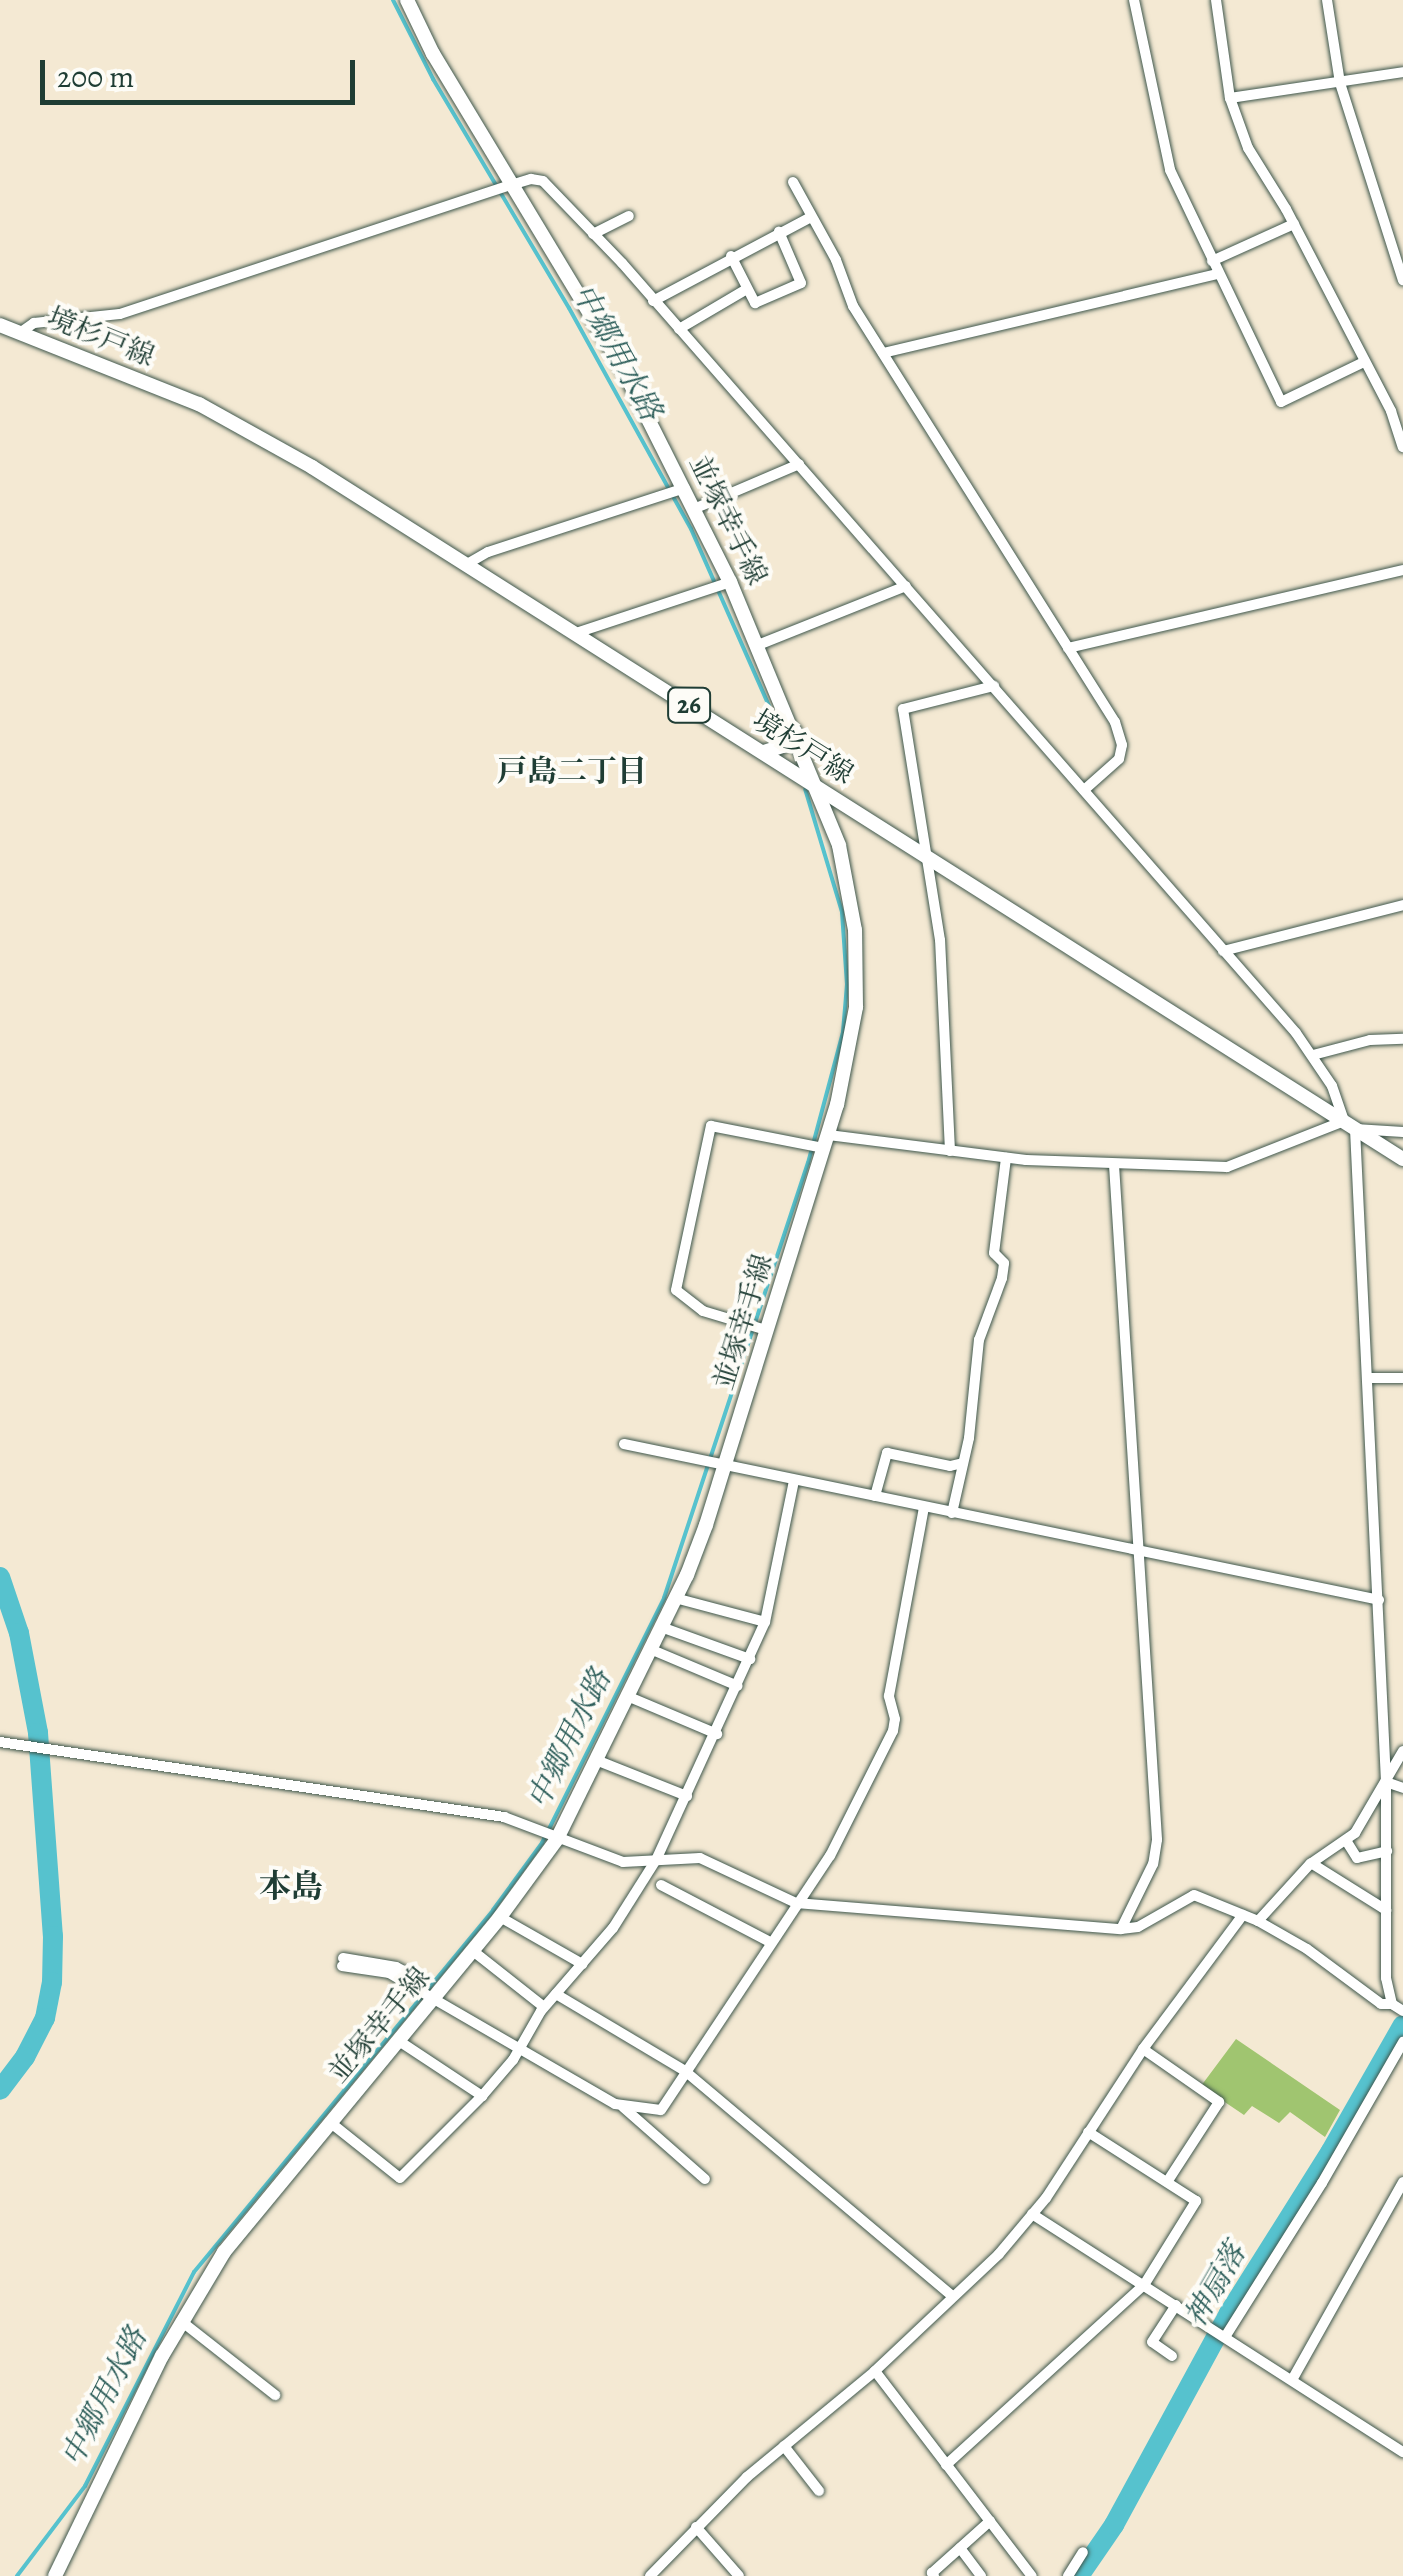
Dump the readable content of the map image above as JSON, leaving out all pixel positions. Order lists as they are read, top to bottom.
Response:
{
  "streets": {
    "main road": ["境杉戸線", "並塚幸手線", "26"]
  },
  "crossings": [
    ["境杉戸線", "並塚幸手線"]
  ],
  "districts": ["戸島二丁目", "本島"],
  "water": ["中郷用水路", "神扇落"],
  "scale_bar": "200 m"
}
